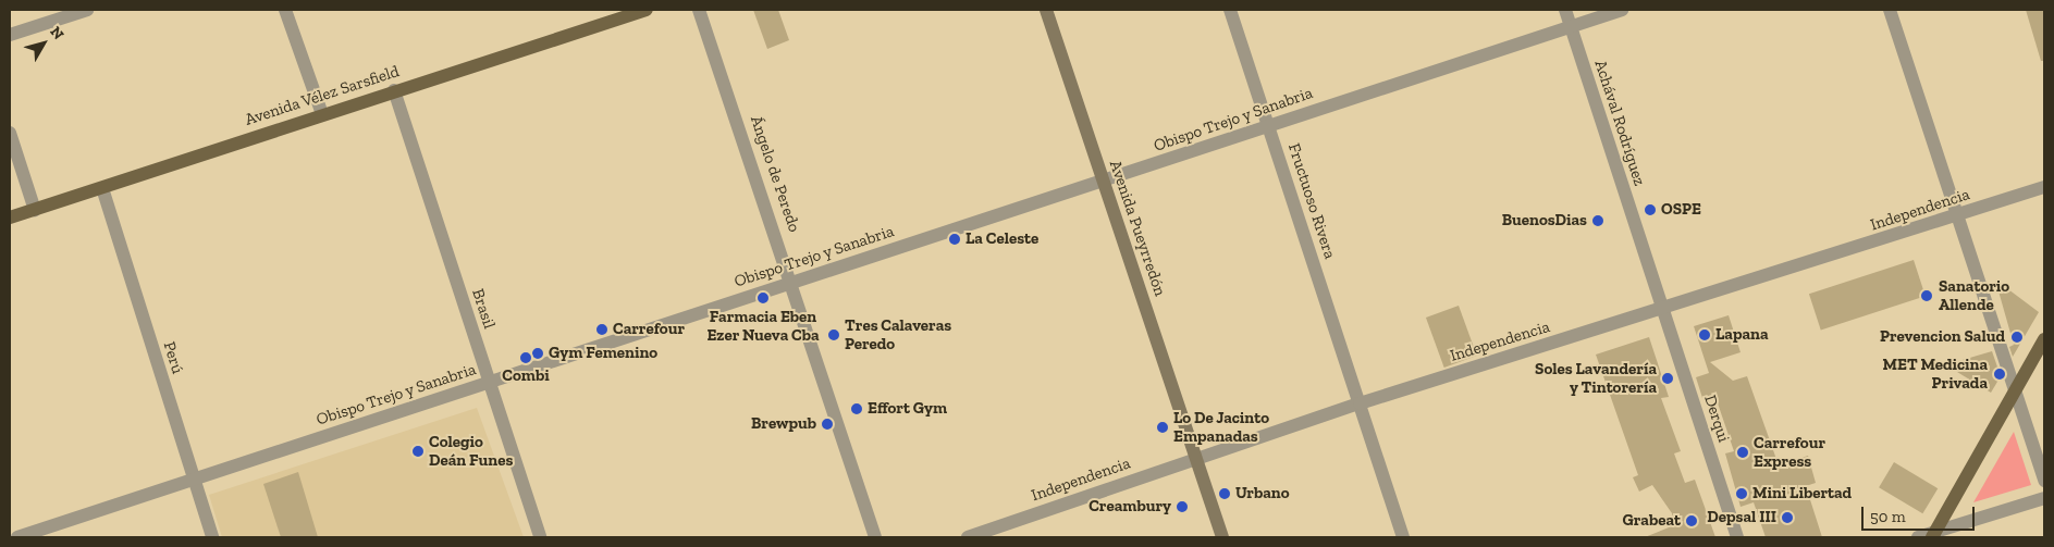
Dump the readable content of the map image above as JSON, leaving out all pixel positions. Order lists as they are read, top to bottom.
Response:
{
  "streets": {
    "main road": ["Avenida Vélez Sarsfield", "Avenida Pueyrredón"],
    "street": [
      "Obispo Trejo y Sanabria",
      "Achával Rodríguez",
      "Ángelo de Peredo",
      "Fructuoso Rivera",
      "Independencia",
      "Brasil",
      "Perú",
      "Derqui"
    ]
  },
  "crossings": [
    ["Avenida Vélez Sarsfield", "Brasil"],
    ["Avenida Vélez Sarsfield", "Perú"],
    ["Obispo Trejo y Sanabria", "Achával Rodríguez"],
    ["Obispo Trejo y Sanabria", "Ángelo de Peredo"],
    ["Obispo Trejo y Sanabria", "Fructuoso Rivera"],
    ["Obispo Trejo y Sanabria", "Avenida Pueyrredón"],
    ["Obispo Trejo y Sanabria", "Brasil"],
    ["Obispo Trejo y Sanabria", "Perú"],
    ["Achával Rodríguez", "Independencia"],
    ["Achával Rodríguez", "Derqui"],
    ["Fructuoso Rivera", "Independencia"],
    ["Independencia", "Avenida Pueyrredón"],
    ["Independencia", "Derqui"]
  ],
  "places": [
    "OSPE",
    "BuenosDias",
    "La Celeste",
    "Sanatorio Allende",
    "Farmacia Eben Ezer Nueva Cba",
    "Carrefour",
    "Tres Calaveras Peredo",
    "Lapana",
    "Prevencion Salud",
    "Gym Femenino",
    "Combi",
    "MET Medicina Privada",
    "Soles Lavandería y Tintorería",
    "Effort Gym",
    "Brewpub",
    "Lo De Jacinto Empanadas",
    "Colegio Deán Funes",
    "Carrefour Express",
    "Urbano",
    "Mini Libertad",
    "Creambury",
    "Depsal III",
    "Grabeat"
  ],
  "scale_bar": "50 m",
  "north": "top right"
}
